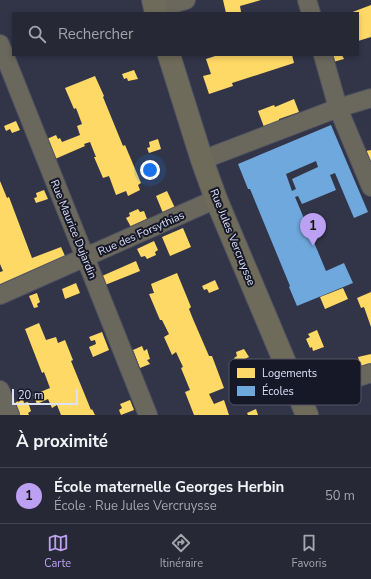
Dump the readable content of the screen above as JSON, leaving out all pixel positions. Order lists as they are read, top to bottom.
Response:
{
  "streets": {
    "main road": ["Rue Jules Vercruysse"],
    "street": ["Rue Maurice Dujardin", "Rue des Forsythias"]
  },
  "crossings": [
    ["Rue Maurice Dujardin", "Rue des Forsythias"],
    ["Rue des Forsythias", "Rue Jules Vercruysse"]
  ],
  "legend": ["Logements", "Écoles"],
  "scale_bar": "20 m",
  "page": {
    "search": "Rechercher",
    "pins": "1",
    "scale": "20 m",
    "heading": "À proximité",
    "list": [
      {
        "mark": "1",
        "name": "École maternelle Georges Herbin",
        "note": "École · Rue Jules Vercruysse",
        "value": "50 m"
      }
    ],
    "nav": ["Carte", "Itinéraire", "Favoris"]
  }
}
